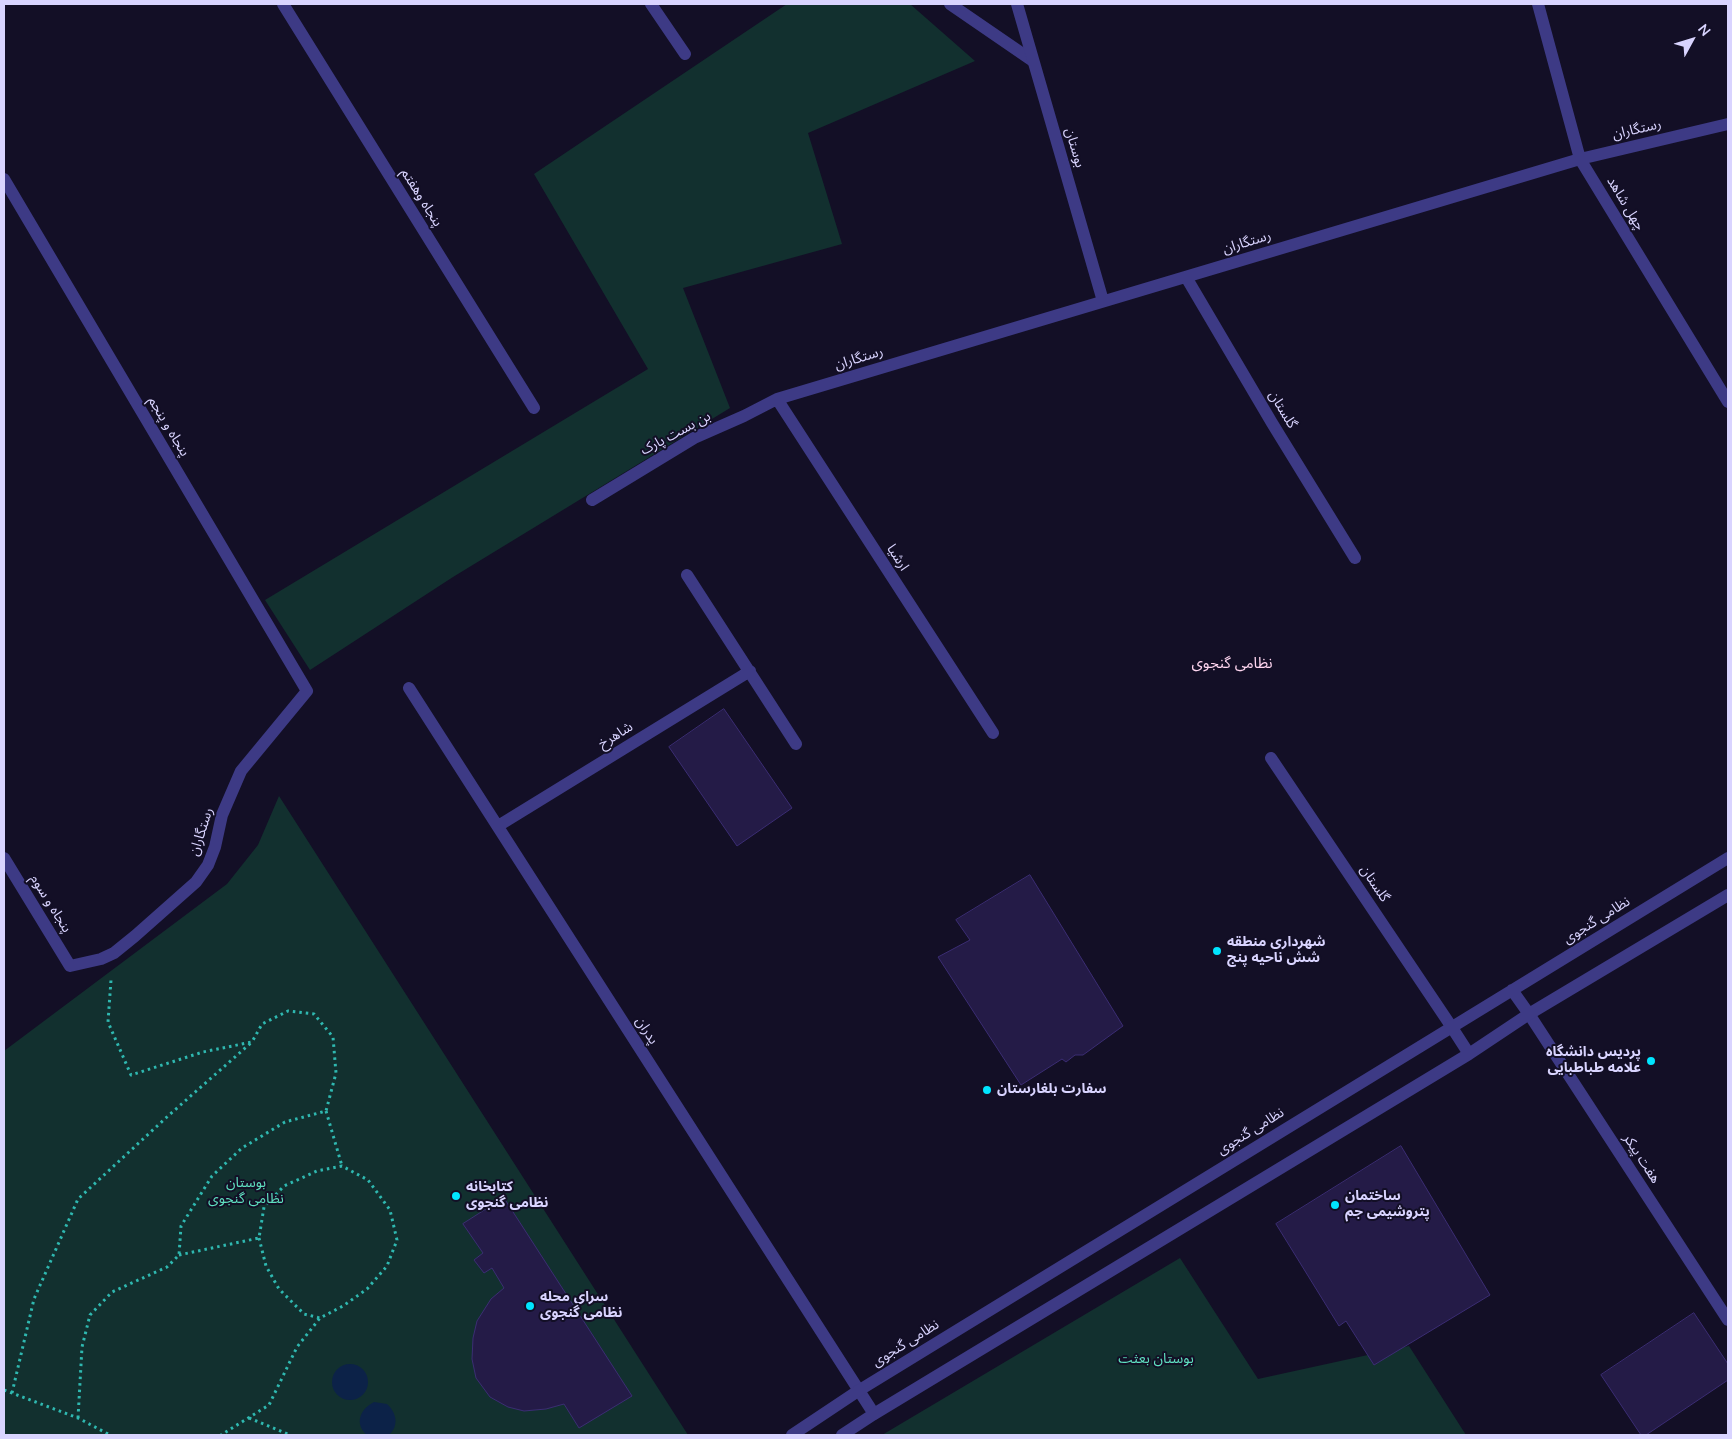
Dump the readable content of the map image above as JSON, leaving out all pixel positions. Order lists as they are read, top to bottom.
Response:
{
  "streets": {
    "street": [
      "رستگاران",
      "بوستان",
      "پنجاه وهفتم",
      "چهل شاهد",
      "گلستان",
      "پنجاه و پنجم",
      "بن بست پارک",
      "ارشیا",
      "شاهرخ",
      "پنجاه و سوم",
      "نظامی گنجوی",
      "پدران",
      "هفت پیکر"
    ]
  },
  "crossings": [
    ["رستگاران", "بوستان"],
    ["رستگاران", "چهل شاهد"],
    ["رستگاران", "گلستان"],
    ["رستگاران", "پنجاه و پنجم"],
    ["رستگاران", "بن بست پارک"],
    ["رستگاران", "ارشیا"],
    ["رستگاران", "پنجاه و سوم"],
    ["گلستان", "نظامی گنجوی"],
    ["بن بست پارک", "ارشیا"],
    ["شاهرخ", "پدران"],
    ["نظامی گنجوی", "پدران"],
    ["نظامی گنجوی", "هفت پیکر"]
  ],
  "districts": ["نظامی گنجوی"],
  "parks": ["بوستان نظامی گنجوی", "بوستان بعثت"],
  "places": [
    "شهرداری منطقه شش ناحیه پنج",
    "پردیس دانشگاه علامه طباطبایی",
    "سفارت بلغارستان",
    "كتابخانه نظامی گنجوی",
    "ساختمان پتروشیمی جم",
    "سرای محله نظامی گنجوی"
  ],
  "north": "top right"
}
